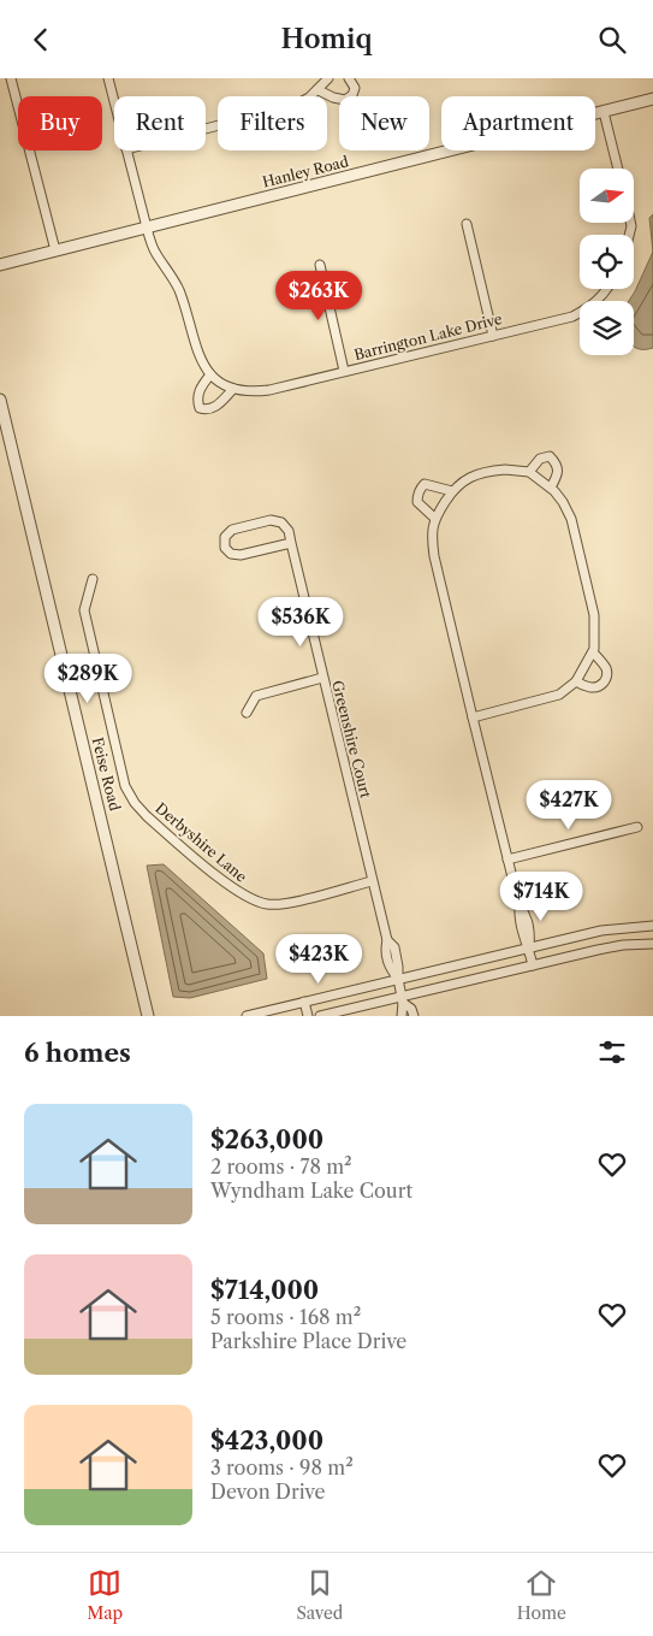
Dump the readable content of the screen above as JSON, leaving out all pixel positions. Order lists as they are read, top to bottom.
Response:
{
  "streets": {
    "street": [
      "Hanley Road",
      "Barrington Lake Drive",
      "Greenshire Court",
      "Feise Road",
      "Derbyshire Lane"
    ]
  },
  "crossings": [
    ["Greenshire Court", "Derbyshire Lane"]
  ],
  "north": "right",
  "page": {
    "header": "Homiq",
    "chip": [
      "Buy",
      "Rent",
      "Filters",
      "New",
      "Apartment"
    ],
    "price": [
      "$263K",
      "$536K",
      "$289K",
      "$427K",
      "$714K",
      "$423K"
    ],
    "heading": "6 homes",
    "list": [
      {
        "name": "$263,000",
        "note": "2 rooms · 78 m² · Wyndham Lake Court"
      },
      {
        "name": "$714,000",
        "note": "5 rooms · 168 m² · Parkshire Place Drive"
      },
      {
        "name": "$423,000",
        "note": "3 rooms · 98 m² · Devon Drive"
      }
    ],
    "tabs": ["Map", "Saved", "Home"]
  }
}
